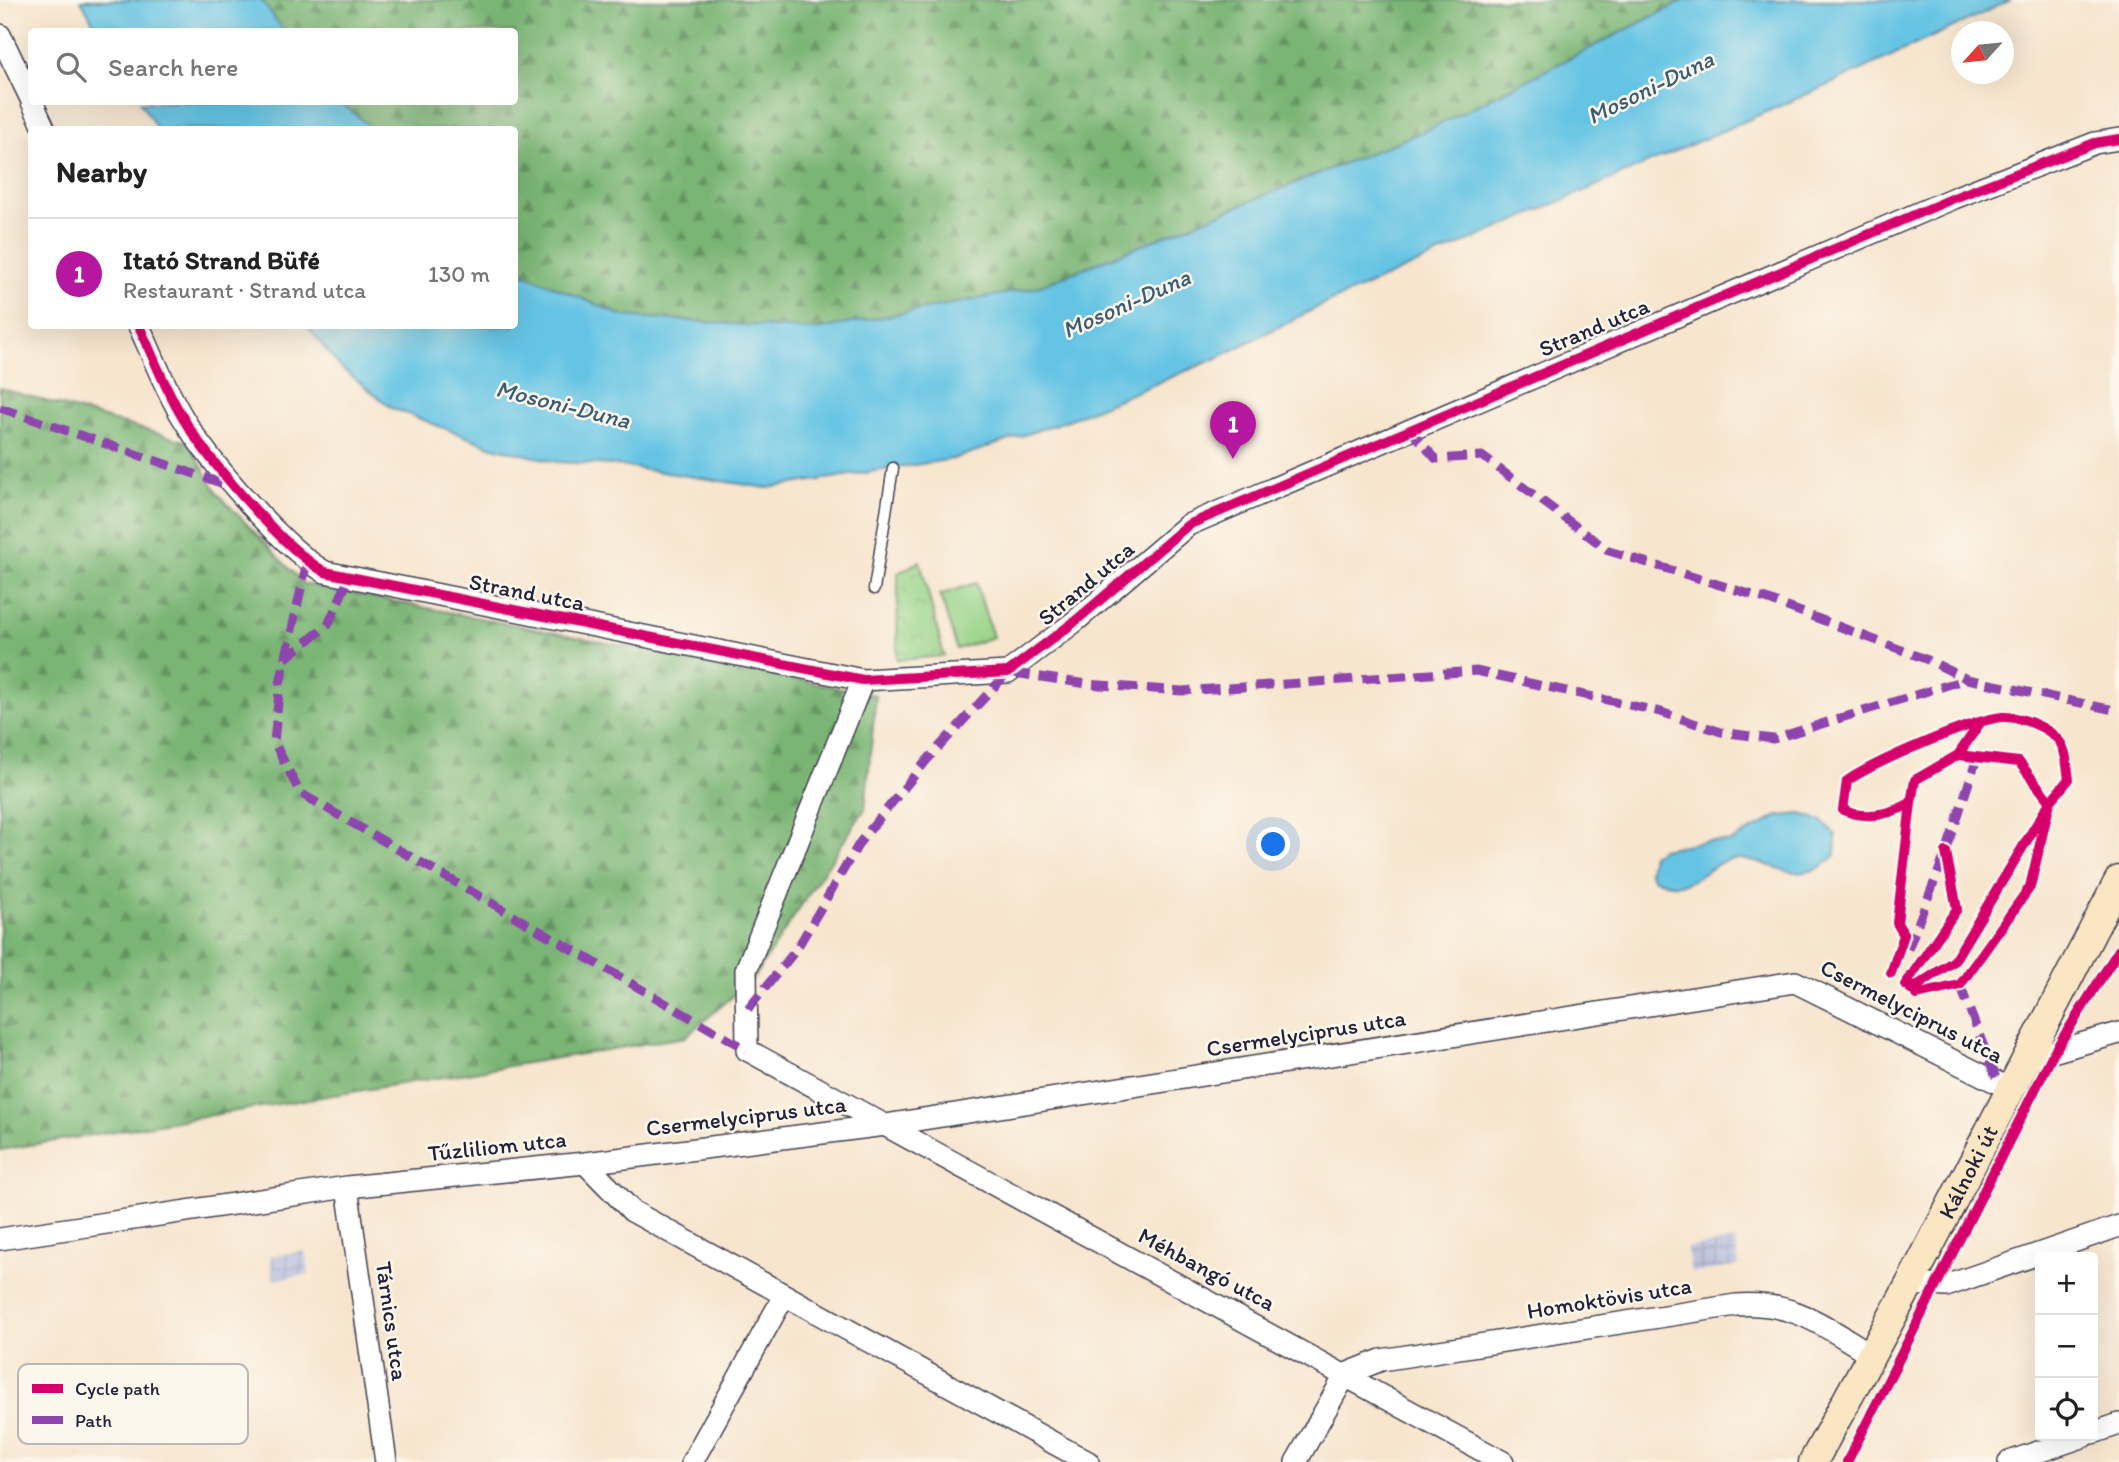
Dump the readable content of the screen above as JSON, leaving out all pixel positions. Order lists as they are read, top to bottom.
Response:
{
  "streets": {
    "street": [
      "Strand utca",
      "Csermelyciprus utca",
      "Tűzliliom utca",
      "Kálnoki út",
      "Méhbangó utca",
      "Homoktövis utca",
      "Tárnics utca"
    ]
  },
  "crossings": [
    ["Strand utca", "Méhbangó utca"],
    ["Csermelyciprus utca", "Tűzliliom utca"],
    ["Csermelyciprus utca", "Kálnoki út"],
    ["Csermelyciprus utca", "Méhbangó utca"],
    ["Tűzliliom utca", "Tárnics utca"],
    ["Kálnoki út", "Homoktövis utca"],
    ["Méhbangó utca", "Homoktövis utca"]
  ],
  "water": ["Mosoni-Duna"],
  "legend": ["Cycle path", "Path"],
  "north": "bottom left",
  "page": {
    "search": "Search here",
    "heading": "Nearby",
    "list": [
      {
        "mark": "1",
        "name": "Itató Strand Büfé",
        "note": "Restaurant · Strand utca",
        "value": "130 m"
      }
    ],
    "pins": "1",
    "map_buttons": ["+", "−"]
  }
}
